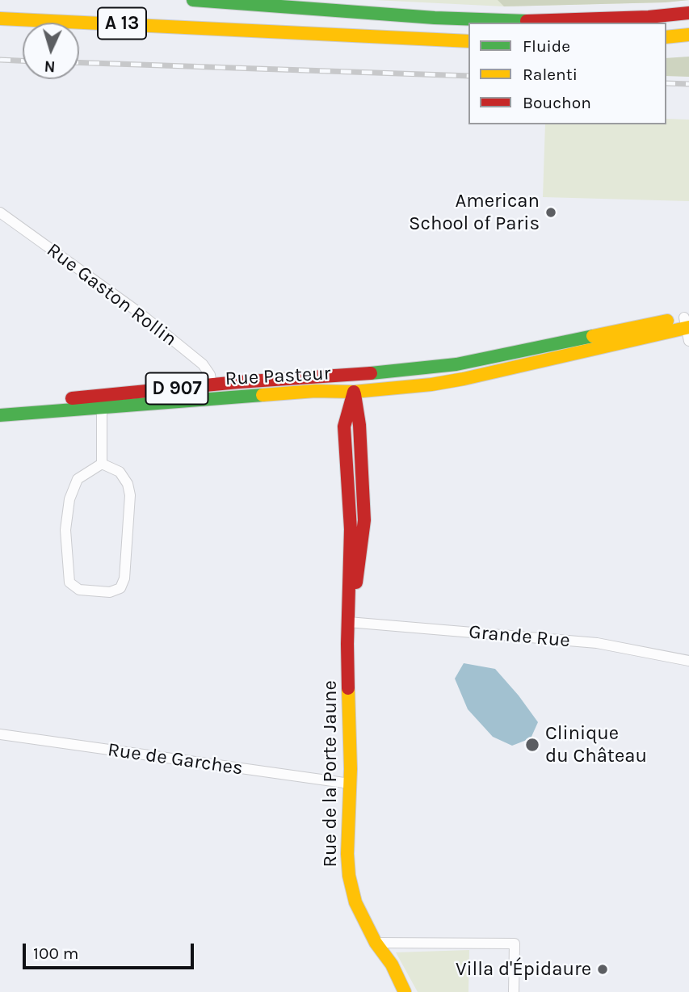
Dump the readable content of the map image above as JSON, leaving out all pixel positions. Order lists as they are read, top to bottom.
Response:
{
  "streets": {
    "main road": [
      "A 13",
      "Rue Pasteur",
      "D 907",
      "Rue de la Porte Jaune"
    ],
    "street": ["Rue Gaston Rollin", "Grande Rue", "Rue de Garches"]
  },
  "crossings": [
    ["Rue Gaston Rollin", "Rue Pasteur"],
    ["Rue Pasteur", "D 907"],
    ["Rue Pasteur", "Rue de la Porte Jaune"],
    ["D 907", "Rue de la Porte Jaune"],
    ["Grande Rue", "Rue de la Porte Jaune"],
    ["Rue de Garches", "Rue de la Porte Jaune"]
  ],
  "places": ["American School of Paris", "Clinique du Château", "Villa d'Épidaure"],
  "legend": ["Fluide", "Ralenti", "Bouchon"],
  "scale_bar": "100 m",
  "north": "bottom"
}
